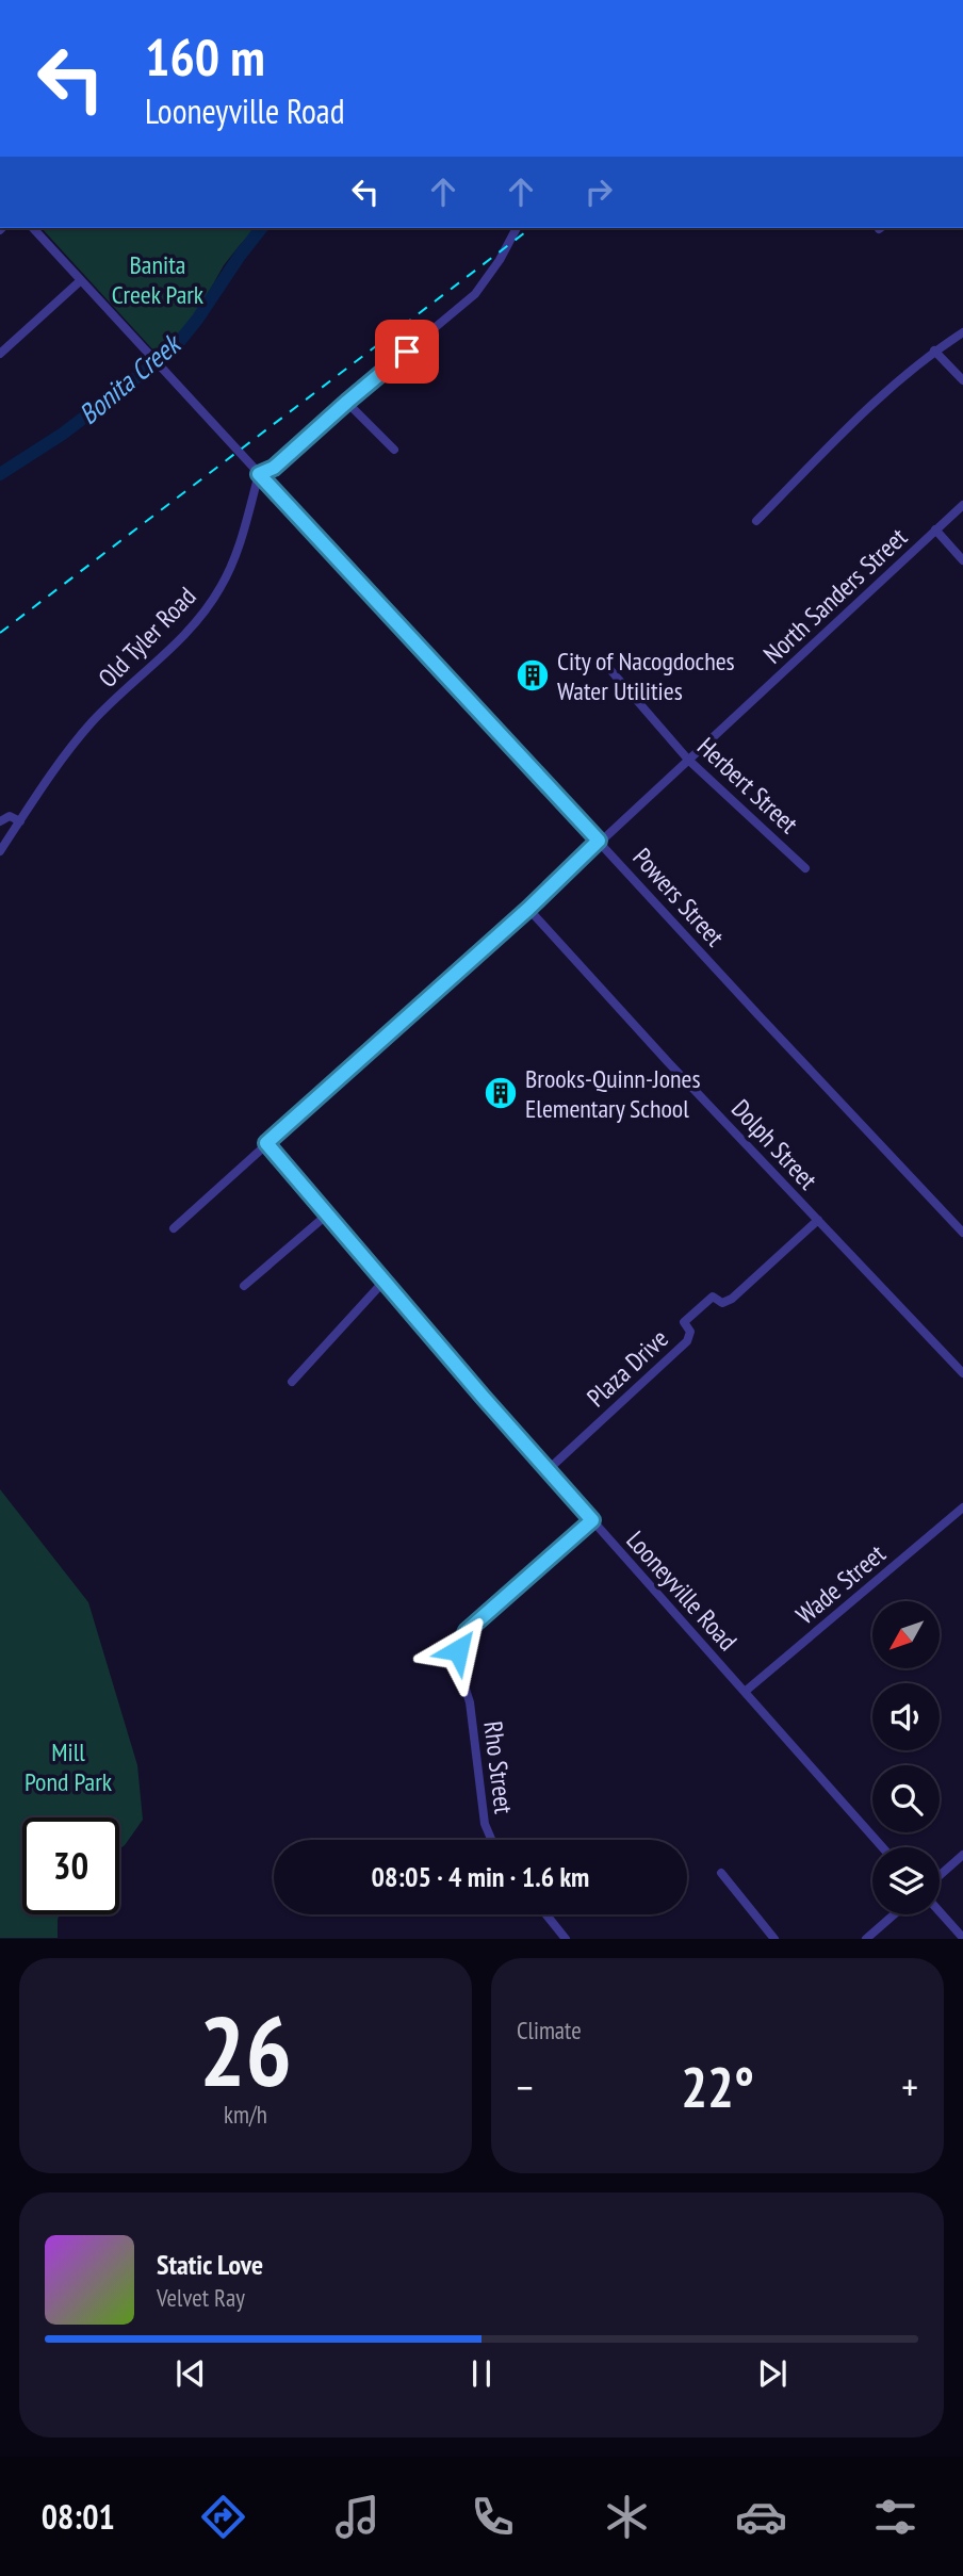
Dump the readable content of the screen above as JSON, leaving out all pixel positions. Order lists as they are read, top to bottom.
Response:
{
  "streets": {
    "street": [
      "North Sanders Street",
      "Old Tyler Road",
      "Herbert Street",
      "Powers Street",
      "Dolph Street",
      "Plaza Drive",
      "Wade Street",
      "Looneyville Road",
      "Rho Street"
    ]
  },
  "crossings": [
    ["North Sanders Street", "Herbert Street"],
    ["North Sanders Street", "Powers Street"],
    ["North Sanders Street", "Dolph Street"],
    ["North Sanders Street", "Looneyville Road"],
    ["Old Tyler Road", "Powers Street"],
    ["Dolph Street", "Plaza Drive"],
    ["Plaza Drive", "Looneyville Road"],
    ["Wade Street", "Looneyville Road"],
    ["Looneyville Road", "Rho Street"]
  ],
  "water": ["Bonita Creek"],
  "parks": ["Banita Creek Park", "Mill Pond Park"],
  "places": {
    "building": ["City of Nacogdoches Water Utilities", "Brooks-Quinn-Jones Elementary School"]
  },
  "north": "bottom left",
  "page": {
    "turn": ["160 m", "Looneyville Road"],
    "limit": "30",
    "trip": "08:05 · 4 min · 1.6 km",
    "tile": [
      ["26", "km/h"],
      "Climate"
    ],
    "heat": ["−", "22°", "+"],
    "song": ["Static Love", "Velvet Ray"],
    "tabs": "08:01"
  }
}
